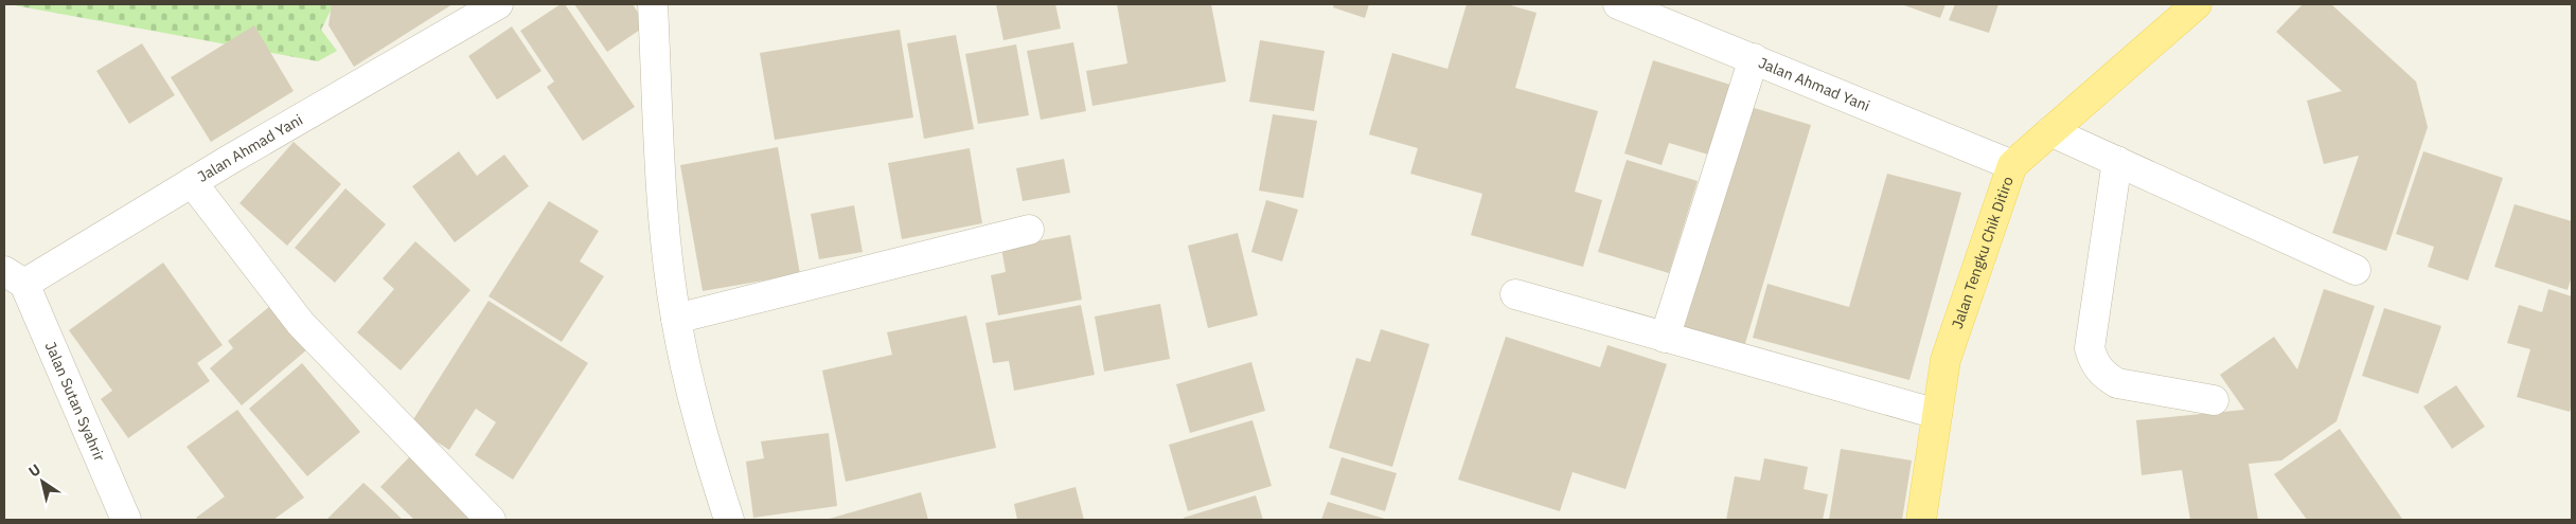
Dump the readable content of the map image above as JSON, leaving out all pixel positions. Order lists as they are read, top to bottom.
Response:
{
  "streets": {
    "main road": ["Jalan Tengku Chik Ditiro"],
    "street": ["Jalan Ahmad Yani", "Jalan Sutan Syahrir"]
  },
  "crossings": [
    ["Jalan Ahmad Yani", "Jalan Tengku Chik Ditiro"],
    ["Jalan Ahmad Yani", "Jalan Sutan Syahrir"]
  ],
  "north": "top left"
}
